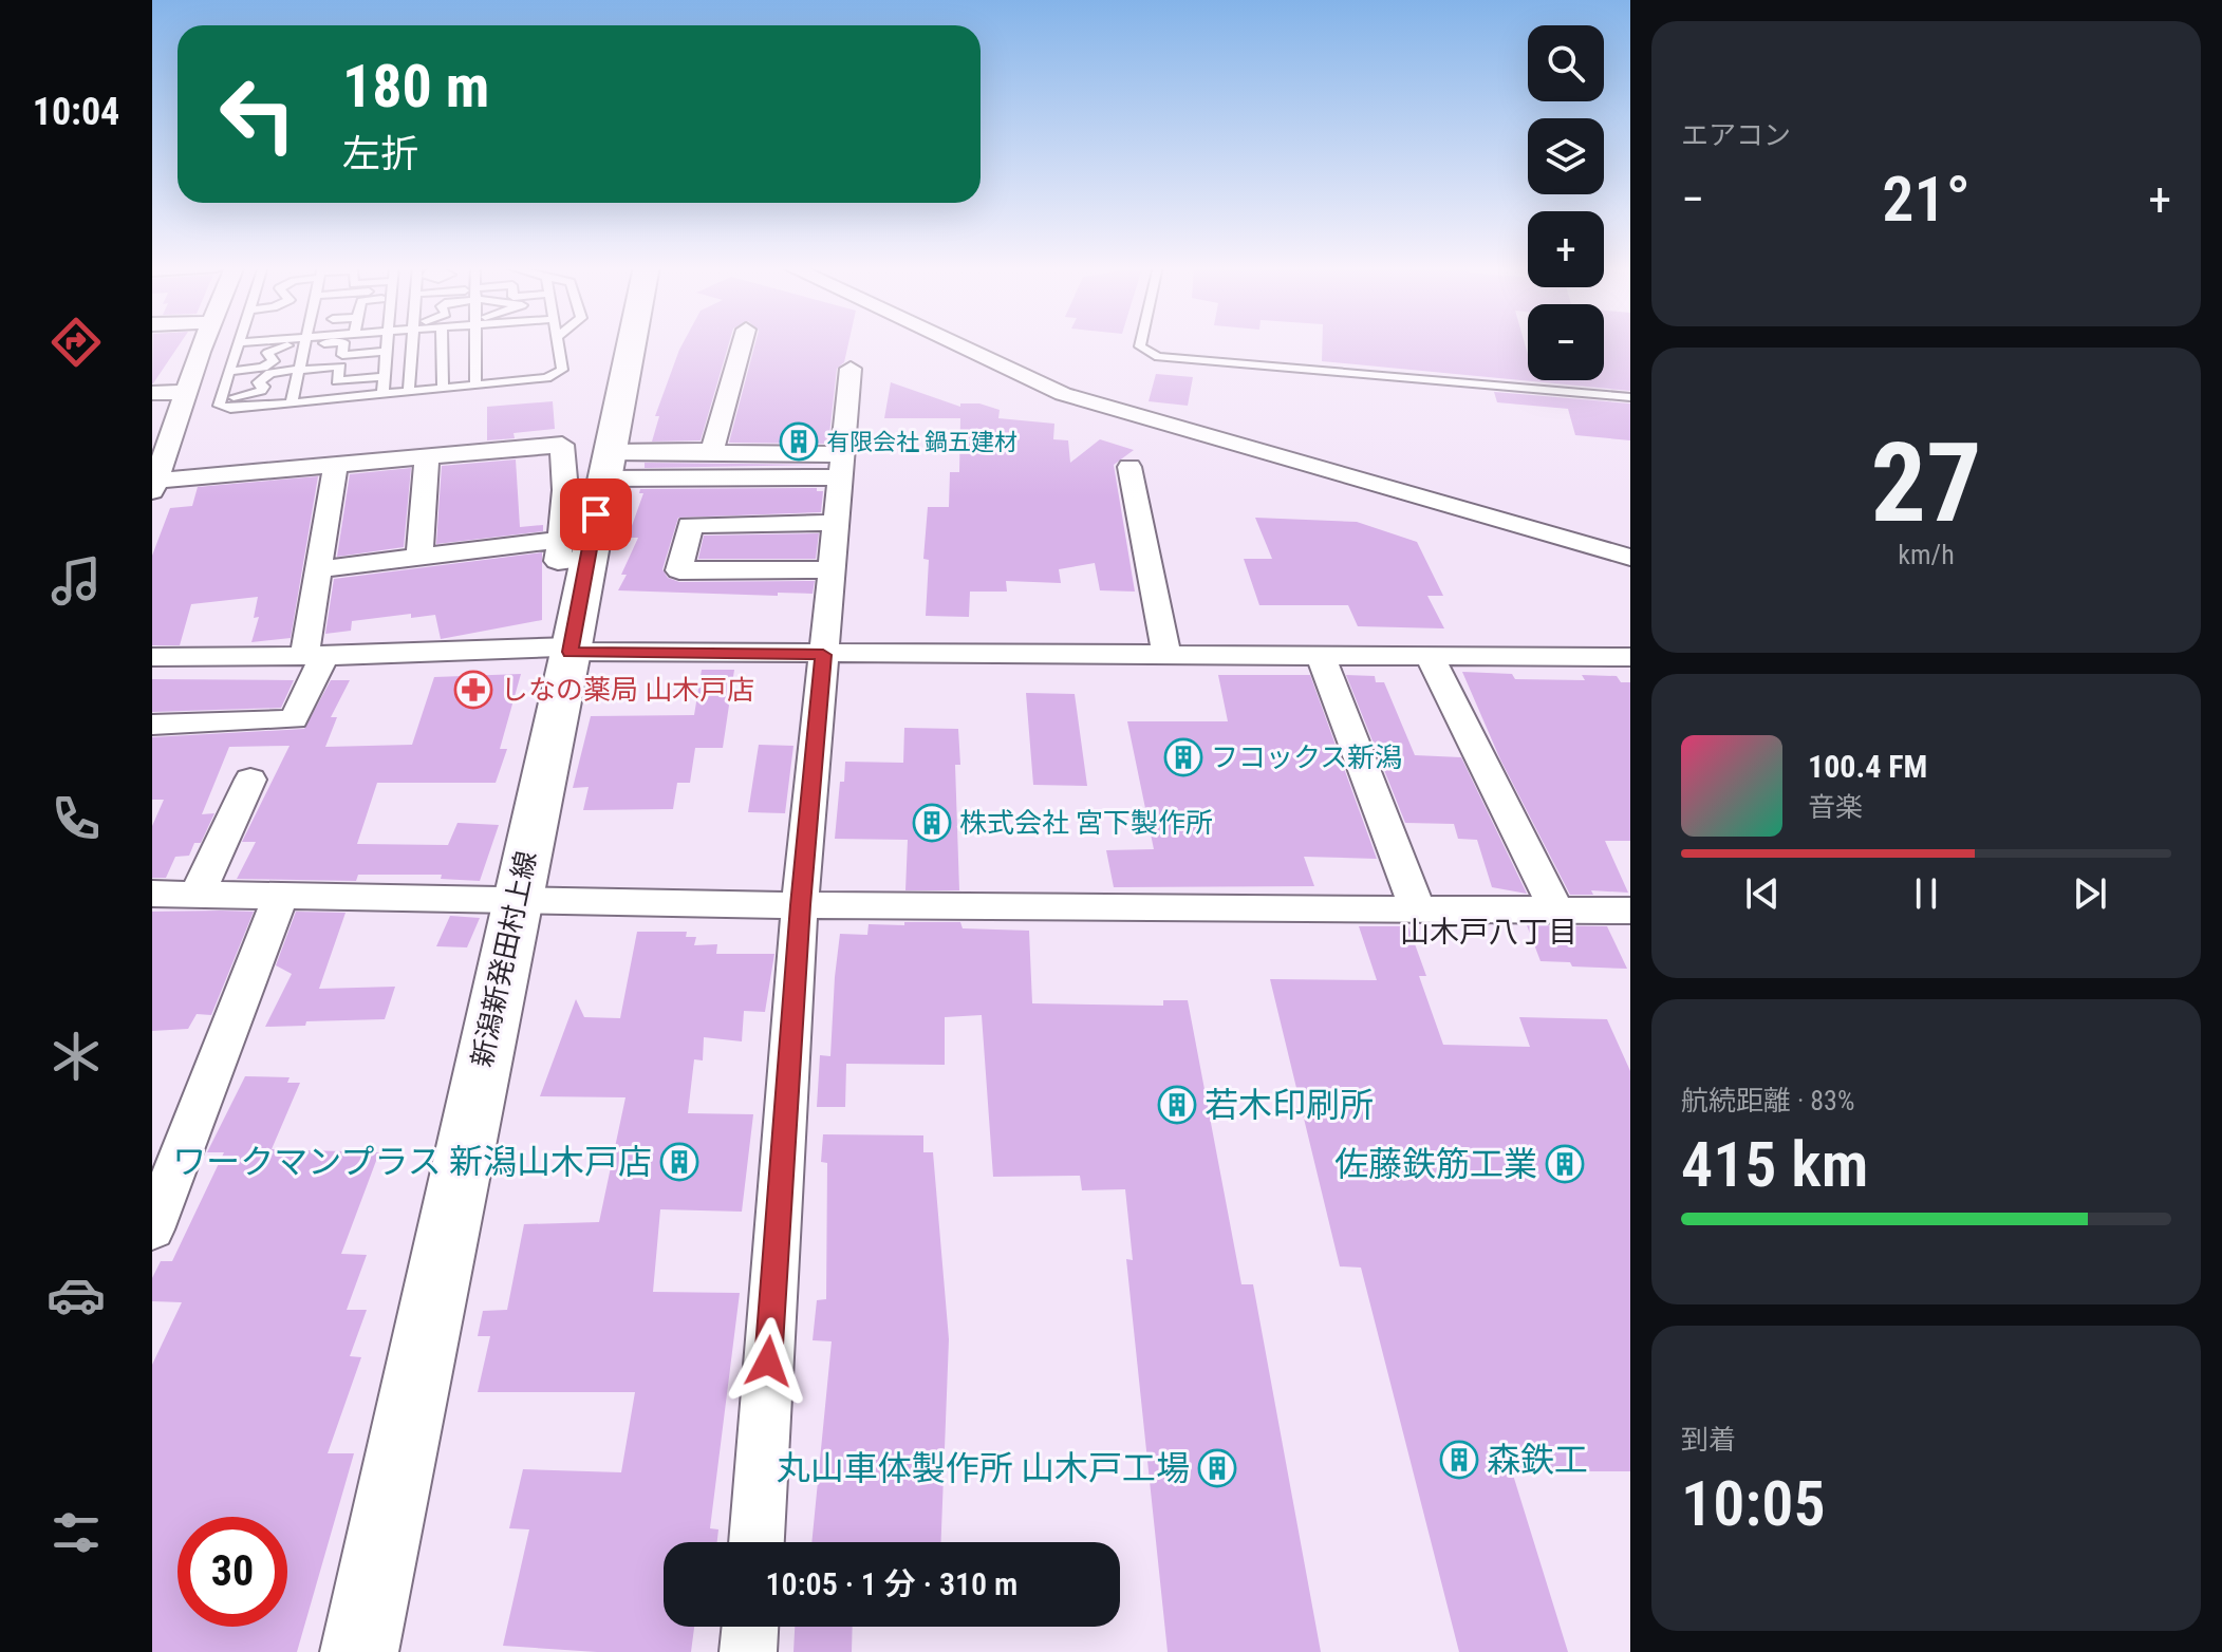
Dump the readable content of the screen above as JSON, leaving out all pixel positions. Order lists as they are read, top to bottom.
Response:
{
  "streets": {
    "main road": ["新潟新発田村上線"]
  },
  "districts": ["山木戸八丁目"],
  "places": {
    "building": [
      "有限会社 鍋五建材",
      "フコックス新潟",
      "株式会社 宮下製作所",
      "若木印刷所",
      "ワークマンプラス 新潟山木戸店",
      "佐藤鉄筋工業",
      "森鉄工",
      "丸山車体製作所 山木戸工場"
    ],
    "pharmacy": ["しなの薬局 山木戸店"]
  },
  "page": {
    "tabs": "10:04",
    "tile": [
      "エアコン",
      ["27", "km/h"],
      ["航続距離 · 83%", "415 km"],
      ["到着", "10:05"]
    ],
    "map_buttons": ["+", "−"],
    "turn": ["180 m", "左折"],
    "heat": ["−", "21°", "+"],
    "song": ["100.4 FM", "音楽"],
    "limit": "30",
    "trip": "10:05 · 1 分 · 310 m"
  }
}
